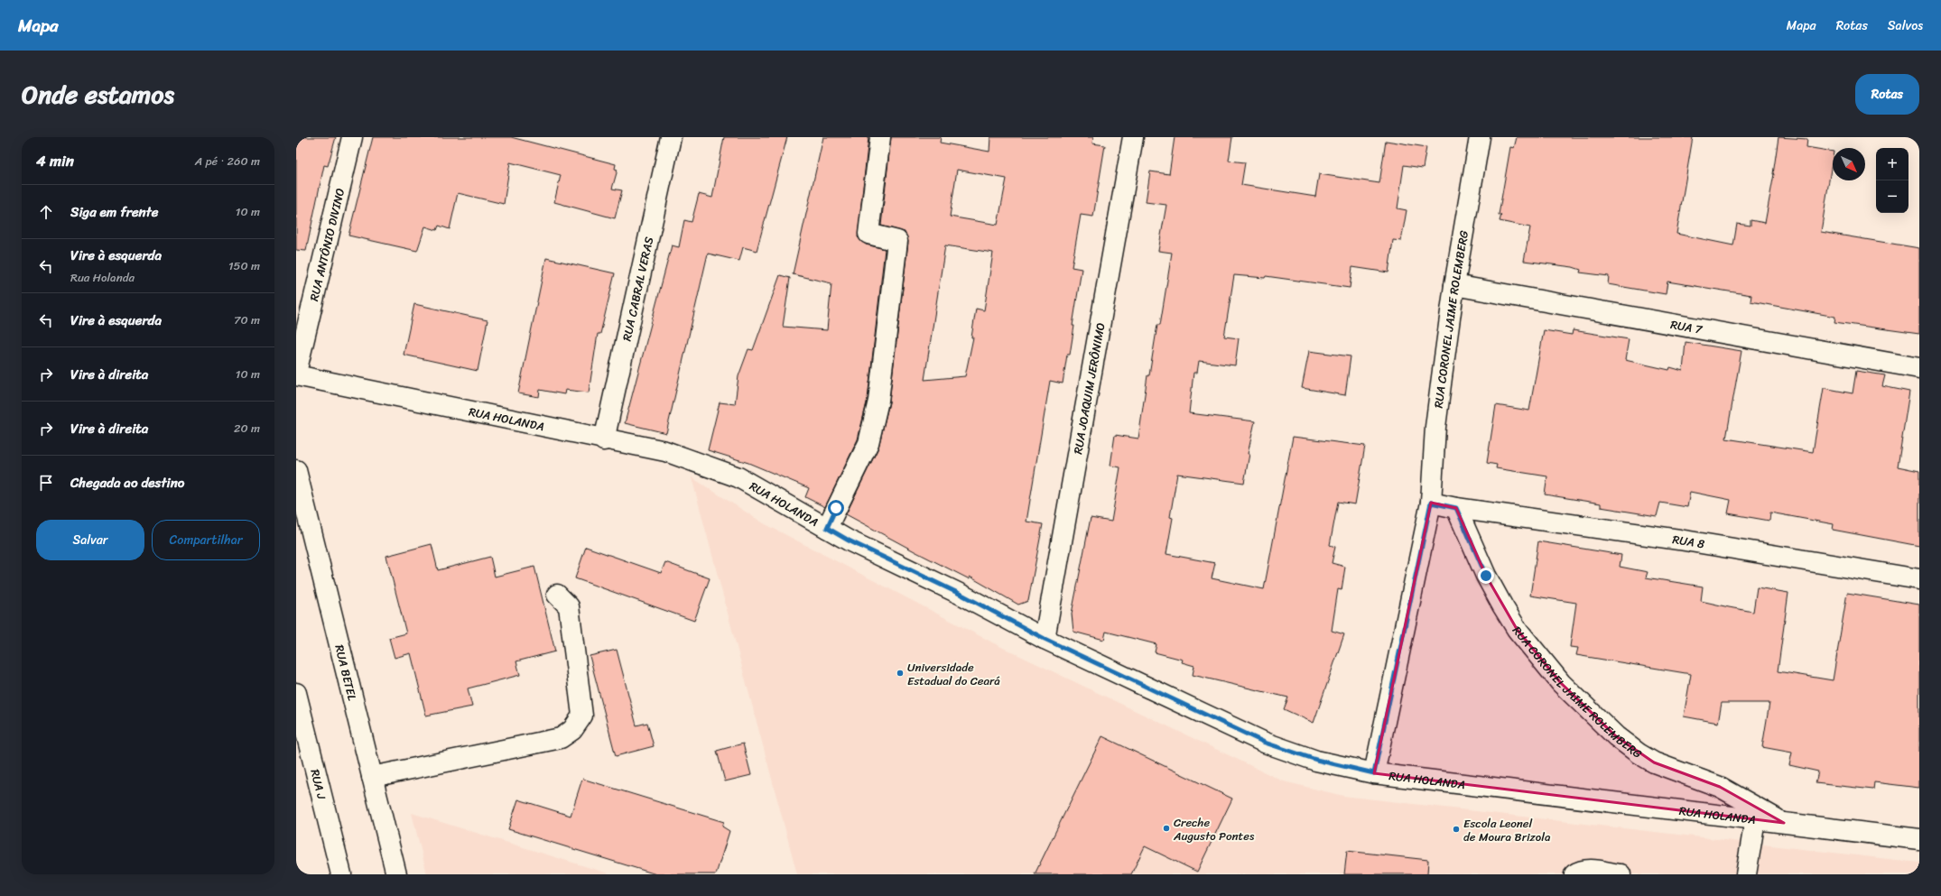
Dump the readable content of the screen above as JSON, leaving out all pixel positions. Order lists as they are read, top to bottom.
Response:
{
  "streets": {
    "street": [
      "RUA ANTÔNIO DIVINO",
      "RUA CABRAL VERAS",
      "RUA CORONEL JAIME ROLEMBERG",
      "RUA 7",
      "RUA JOAQUIM JERÔNIMO",
      "RUA HOLANDA",
      "RUA 8",
      "RUA BETEL",
      "RUA J"
    ]
  },
  "crossings": [
    ["RUA CABRAL VERAS", "RUA HOLANDA"],
    ["RUA CORONEL JAIME ROLEMBERG", "RUA 7"],
    ["RUA CORONEL JAIME ROLEMBERG", "RUA HOLANDA"],
    ["RUA CORONEL JAIME ROLEMBERG", "RUA 8"],
    ["RUA JOAQUIM JERÔNIMO", "RUA HOLANDA"]
  ],
  "places": ["Universidade Estadual do Ceará", "Creche Augusto Pontes", "Escola Leonel de Moura Brizola"],
  "north": "bottom right",
  "page": {
    "header": "Mapa",
    "nav": ["Mapa", "Rotas", "Salvos"],
    "title": "Onde estamos",
    "buttons": [
      "Rotas",
      ["Salvar", "Compartilhar"]
    ],
    "heading": ["4 min", "A pé · 260 m"],
    "map_buttons": ["+", "−"],
    "list": [
      ["Siga em frente", "10 m"],
      ["Vire à esquerda", "Rua Holanda", "150 m"],
      ["Vire à esquerda", "70 m"],
      ["Vire à direita", "10 m"],
      ["Vire à direita", "20 m"],
      "Chegada ao destino"
    ]
  }
}
